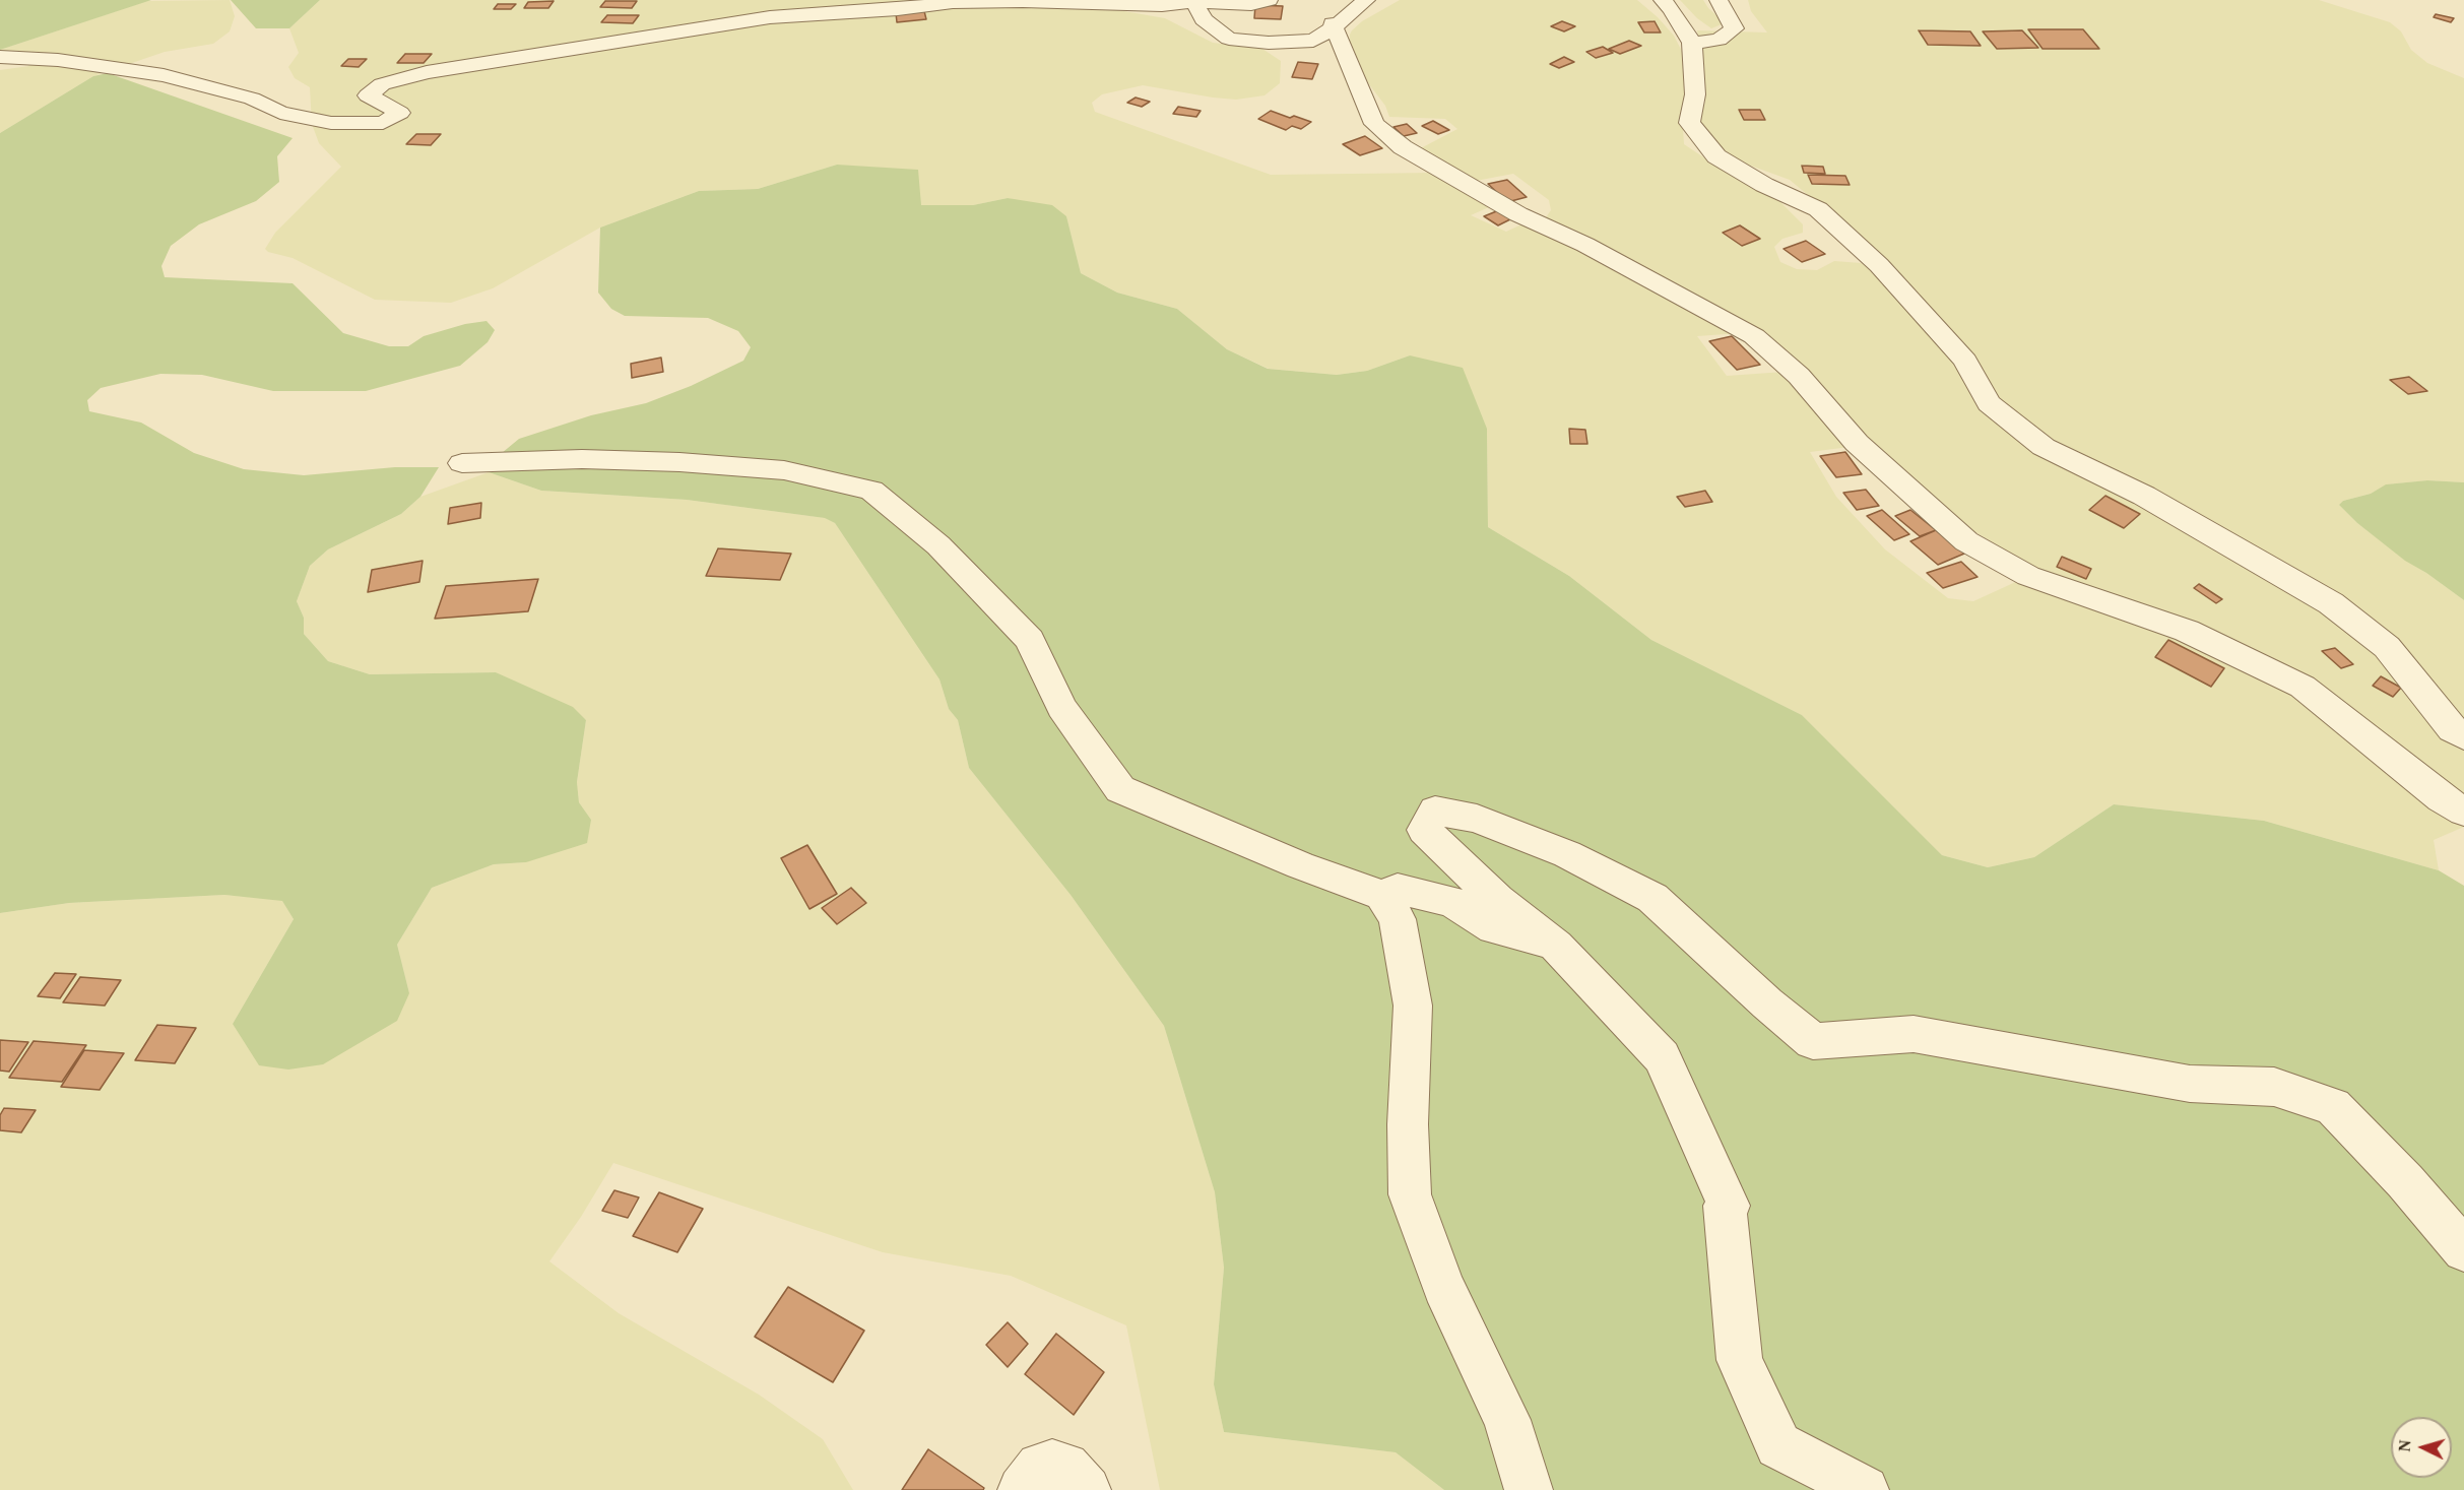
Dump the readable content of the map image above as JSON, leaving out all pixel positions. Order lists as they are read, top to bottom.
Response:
{
  "north": "left"
}
